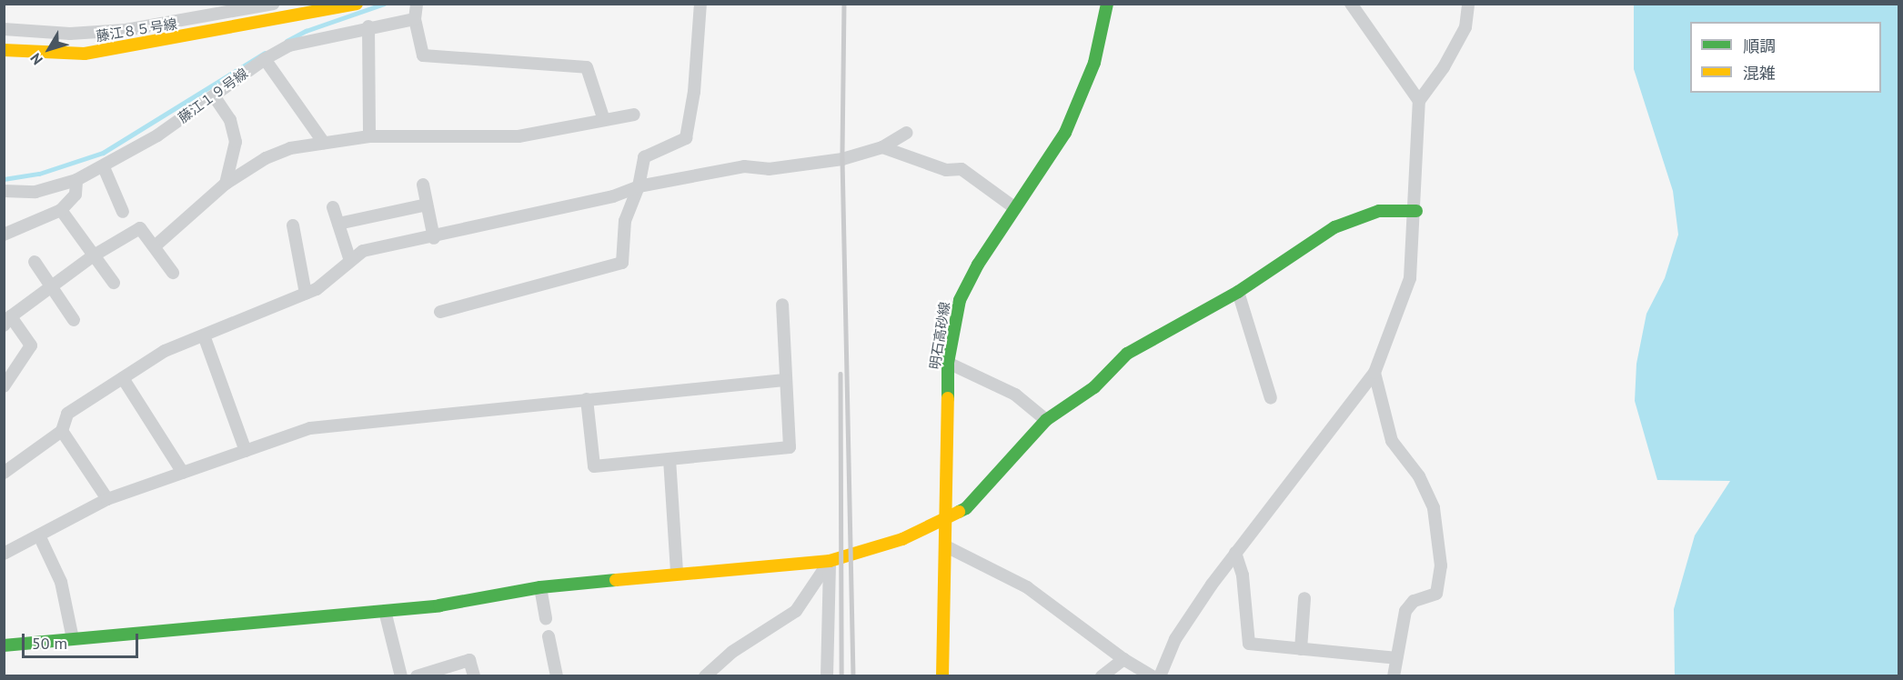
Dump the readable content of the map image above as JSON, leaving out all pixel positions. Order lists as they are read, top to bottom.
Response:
{
  "streets": {
    "street": ["藤江８５号線", "藤江１９号線", "明石高砂線"]
  },
  "legend": ["順調", "混雑"],
  "scale_bar": "50 m",
  "north": "bottom left"
}
